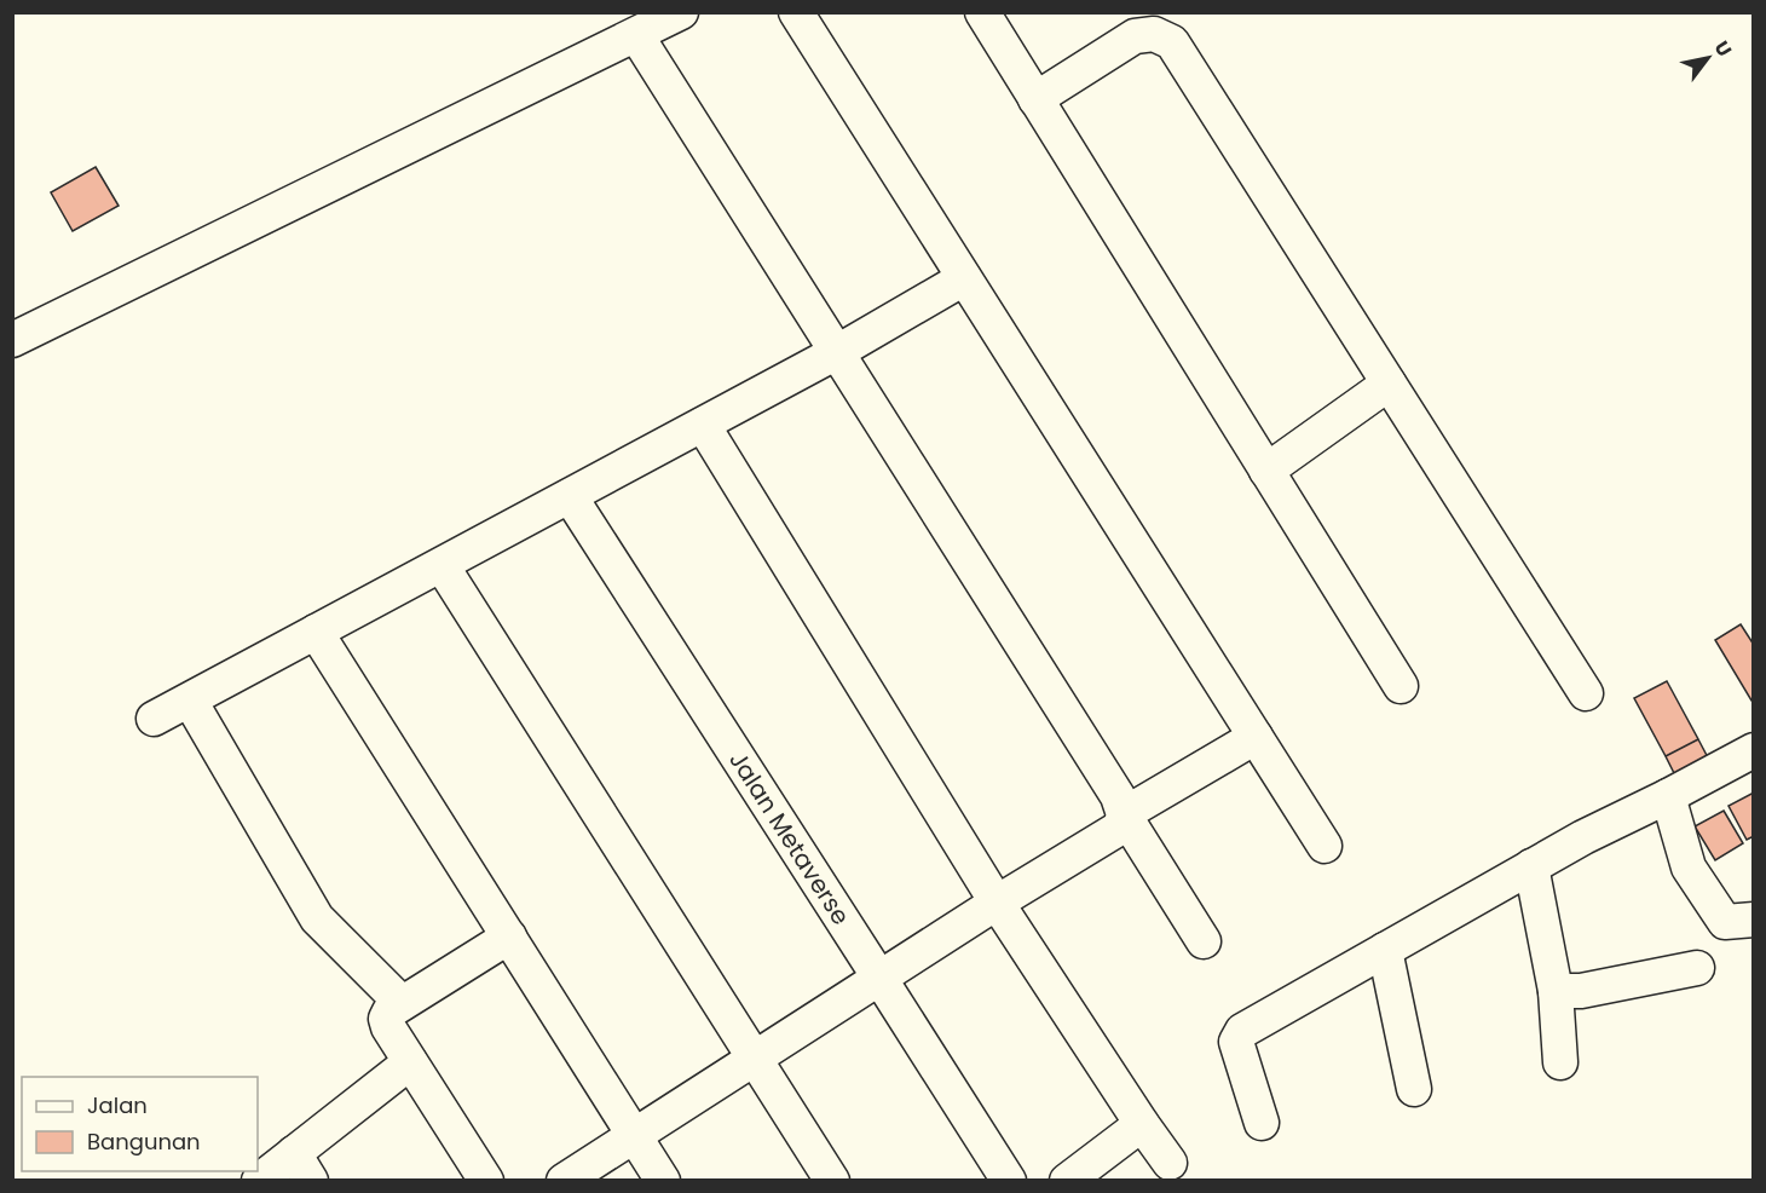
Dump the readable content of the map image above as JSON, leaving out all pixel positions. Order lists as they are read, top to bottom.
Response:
{
  "streets": {
    "street": ["Jalan Metaverse"]
  },
  "legend": ["Jalan", "Bangunan"],
  "north": "top right"
}
